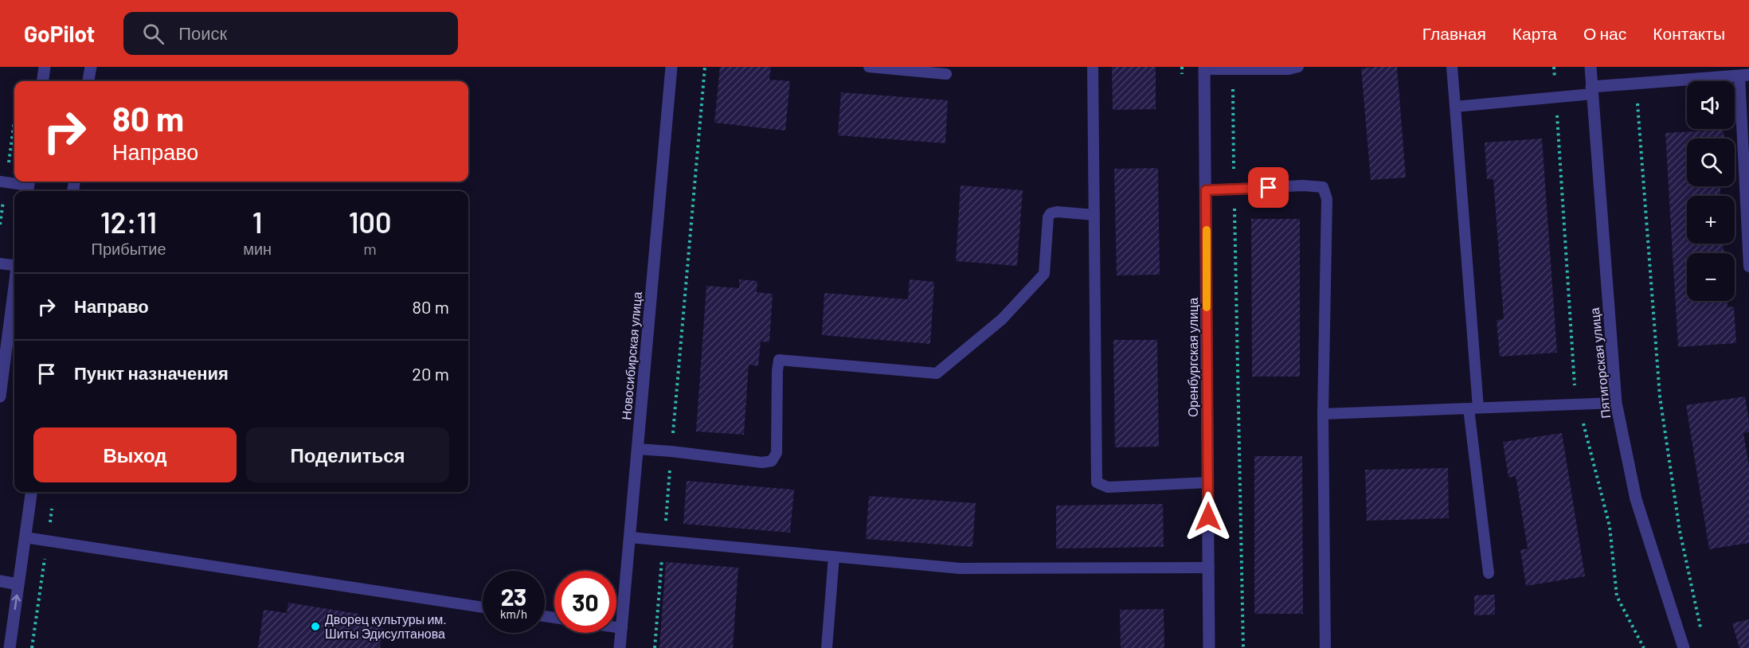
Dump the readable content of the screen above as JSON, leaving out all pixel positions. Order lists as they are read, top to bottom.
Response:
{
  "streets": {
    "street": ["Новосибирская улица", "Оренбургская улица", "Пятигорская улица"]
  },
  "places": ["Дворец культуры им. Шиты Эдисултанова"],
  "page": {
    "header": "GoPilot",
    "search": "Поиск",
    "nav": [
      "Главная",
      "Карта",
      "О нас",
      "Контакты"
    ],
    "map_buttons": ["+", "−"],
    "turn": ["80 m", "Направо"],
    "eta": [
      "12:11",
      "Прибытие",
      "1",
      "мин",
      "100",
      "m"
    ],
    "list": [
      {
        "name": "Направо",
        "value": "80 m"
      },
      {
        "name": "Пункт назначения",
        "value": "20 m"
      }
    ],
    "buttons": ["Выход", "Поделиться"],
    "speed": "23 km/h",
    "limit": "30"
  }
}
